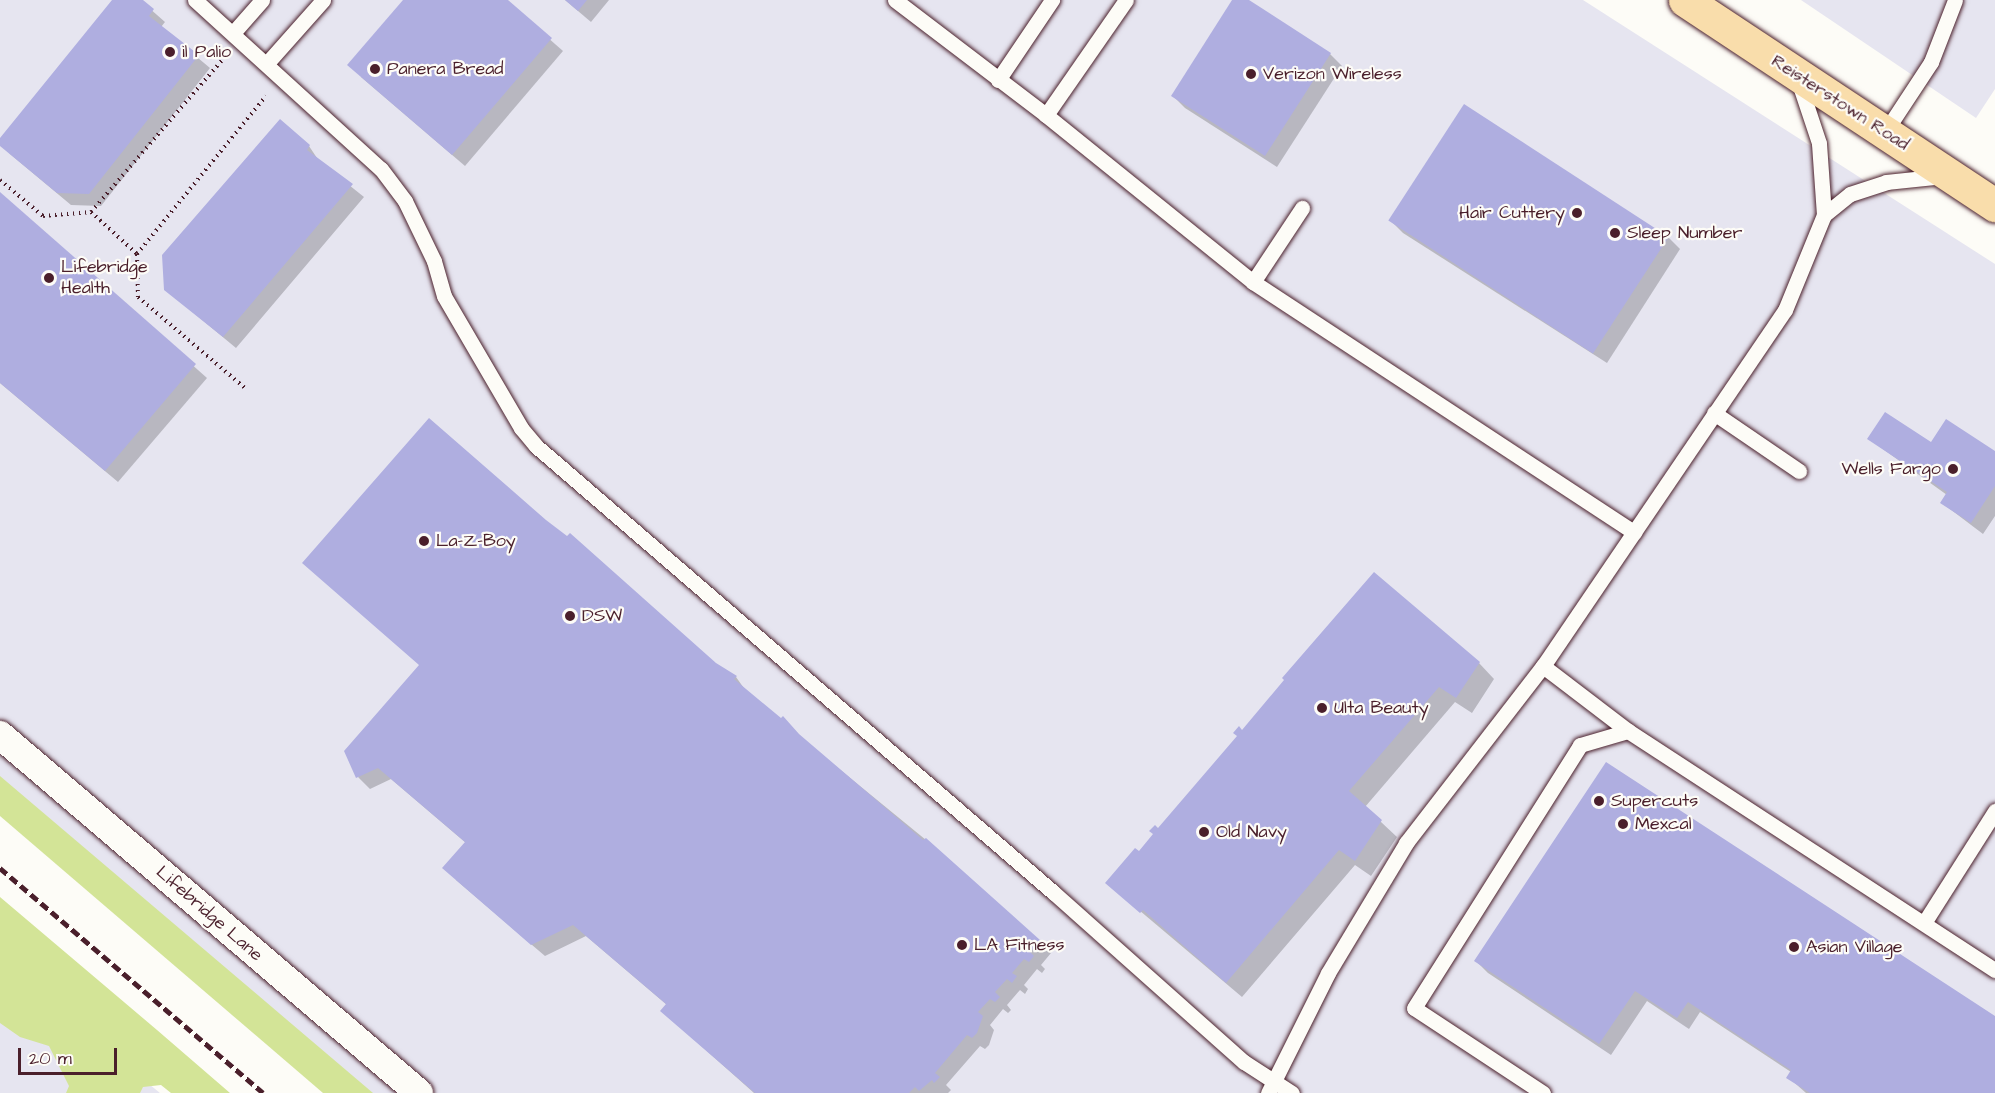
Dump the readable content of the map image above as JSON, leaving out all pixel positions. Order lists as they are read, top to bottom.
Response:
{
  "streets": {
    "main road": ["Reisterstown Road"],
    "street": ["Lifebridge Lane"]
  },
  "places": [
    "il Palio",
    "Panera Bread",
    "Verizon Wireless",
    "Hair Cuttery",
    "Sleep Number",
    "Lifebridge Health",
    "Wells Fargo",
    "La-Z-Boy",
    "DSW",
    "Ulta Beauty",
    "Supercuts",
    "Mexcal",
    "Old Navy",
    "LA Fitness",
    "Asian Village"
  ],
  "scale_bar": "20 m"
}
